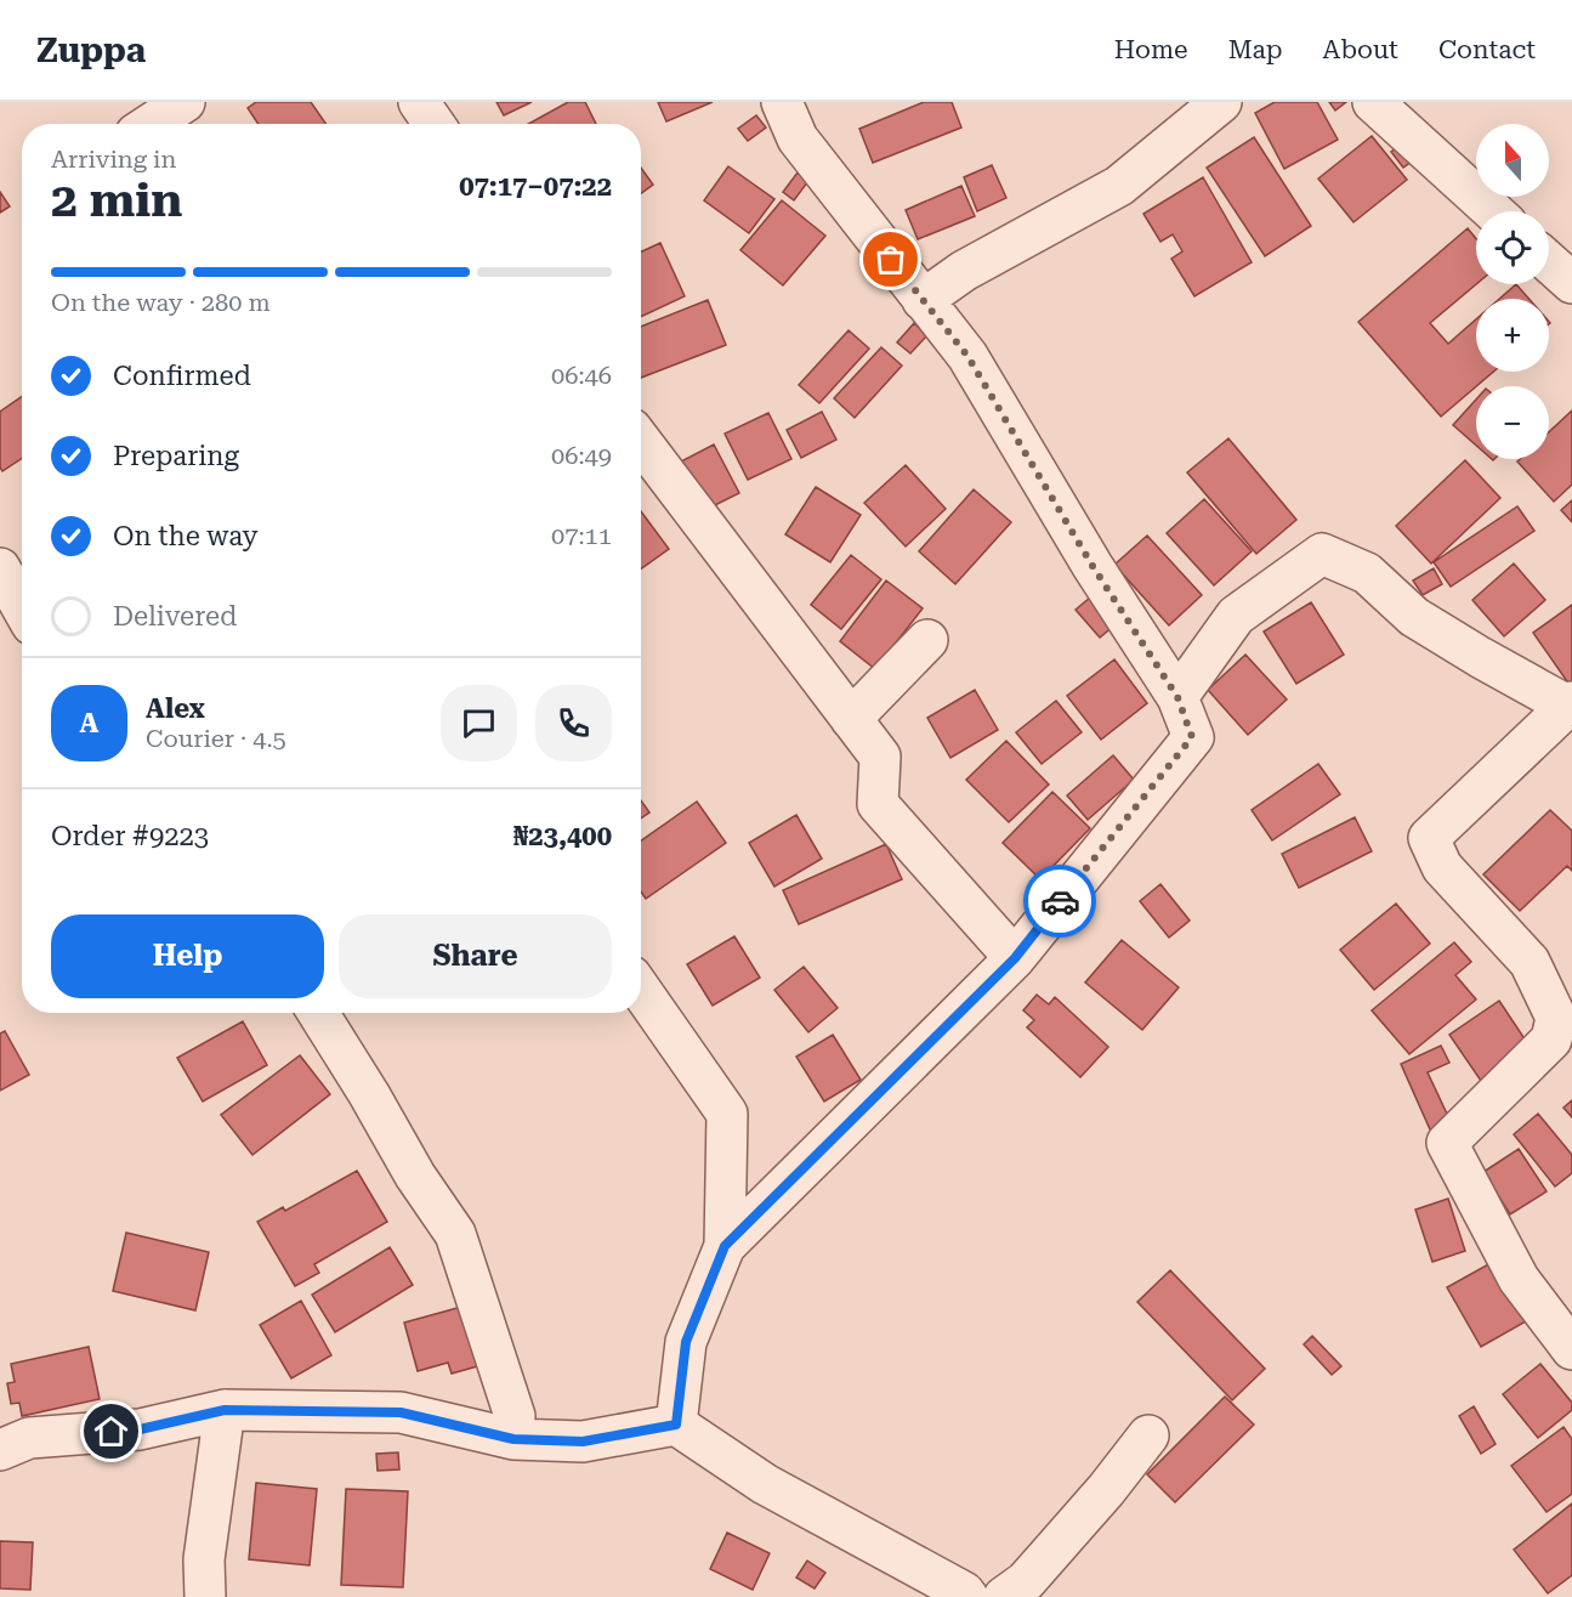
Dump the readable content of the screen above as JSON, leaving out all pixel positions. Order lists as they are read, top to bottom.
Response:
{
  "north": "top",
  "page": {
    "header": "Zuppa",
    "nav": [
      "Home",
      "Map",
      "About",
      "Contact"
    ],
    "map_buttons": ["+", "−"],
    "heading": ["2 min", "Arriving in", "07:17–07:22"],
    "panel": [
      "Alex",
      "Courier · 4.5",
      "Order #9223",
      "₦23,400"
    ],
    "bar": "On the way · 280 m",
    "list": [
      ["Confirmed", "06:46"],
      ["Preparing", "06:49"],
      ["On the way", "07:11"],
      "Delivered"
    ],
    "round": "A",
    "buttons": ["Help", "Share"]
  }
}
